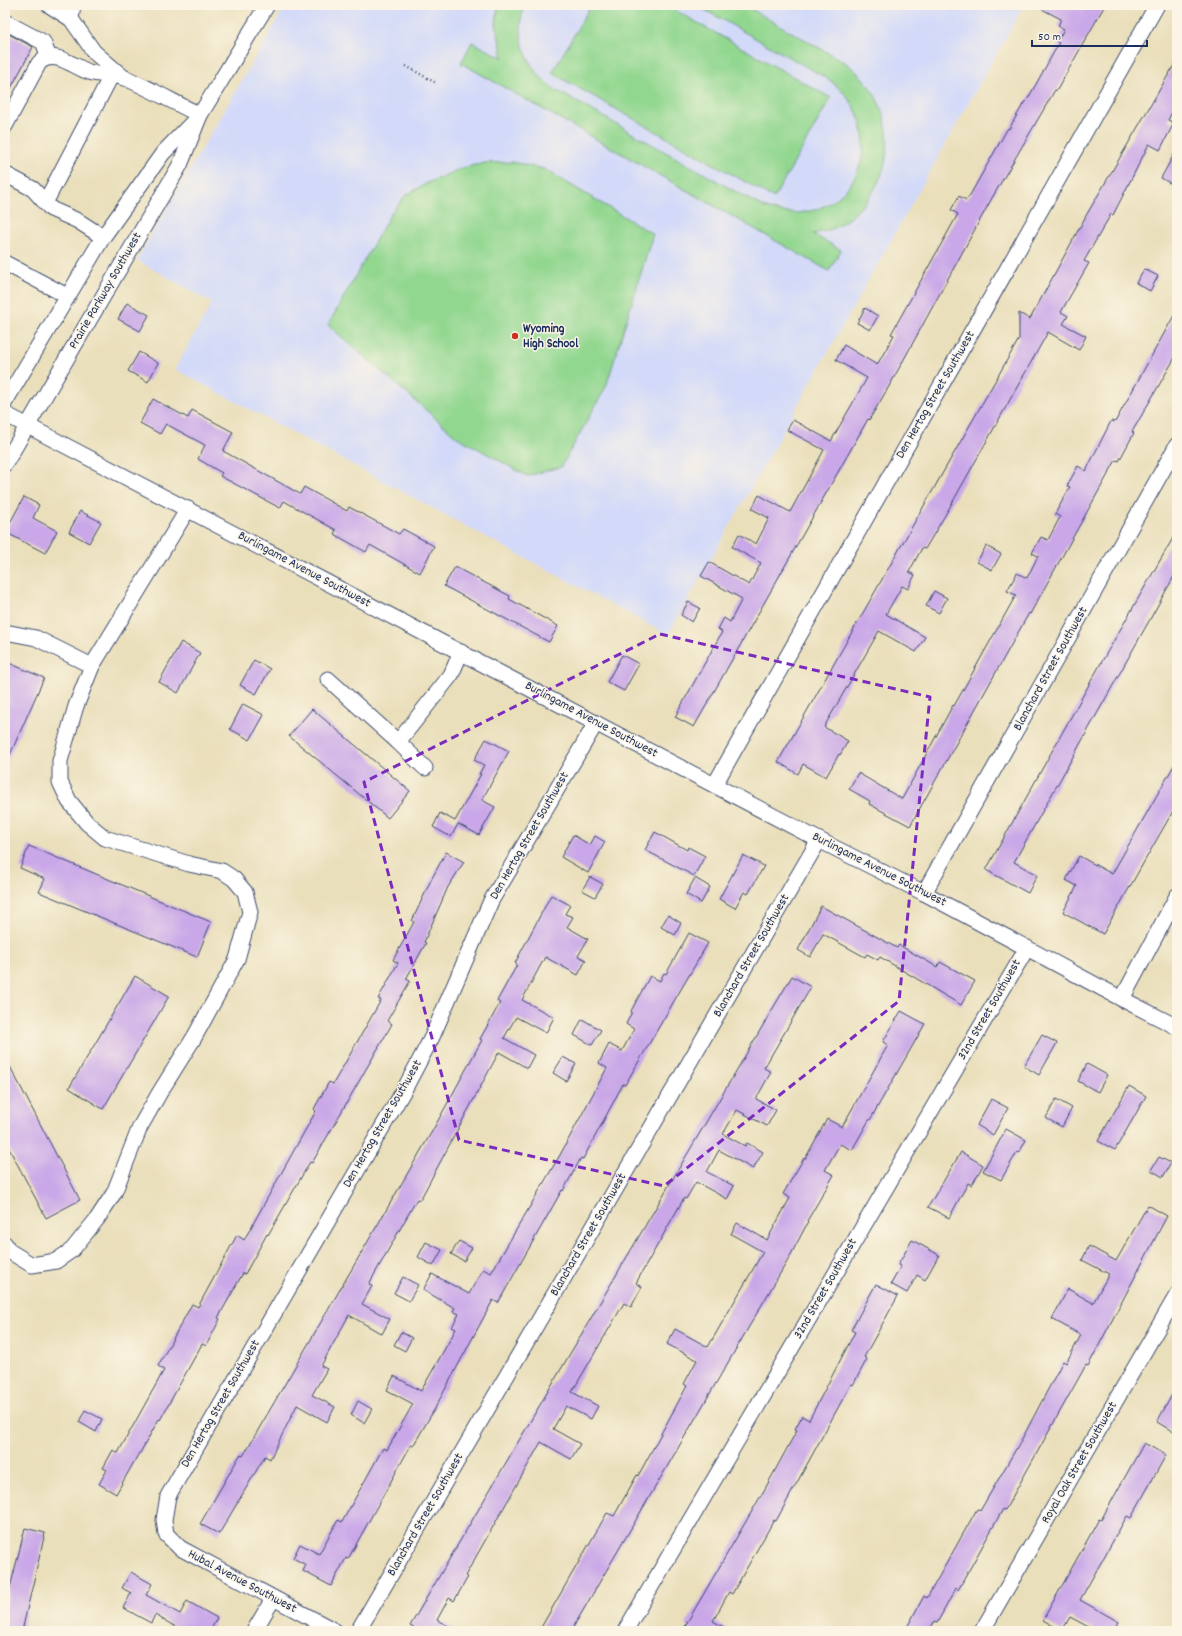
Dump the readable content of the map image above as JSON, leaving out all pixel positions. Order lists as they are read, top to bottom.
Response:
{
  "streets": {
    "street": [
      "Prairie Parkway Southwest",
      "Den Hertog Street Southwest",
      "Burlingame Avenue Southwest",
      "Blanchard Street Southwest",
      "32nd Street Southwest",
      "Royal Oak Street Southwest",
      "Hubal Avenue Southwest"
    ]
  },
  "crossings": [
    ["Prairie Parkway Southwest", "Burlingame Avenue Southwest"],
    ["Den Hertog Street Southwest", "Burlingame Avenue Southwest"],
    ["Den Hertog Street Southwest", "Hubal Avenue Southwest"],
    ["Burlingame Avenue Southwest", "Blanchard Street Southwest"],
    ["Burlingame Avenue Southwest", "32nd Street Southwest"]
  ],
  "places": ["Wyoming High School"],
  "scale_bar": "50 m"
}
